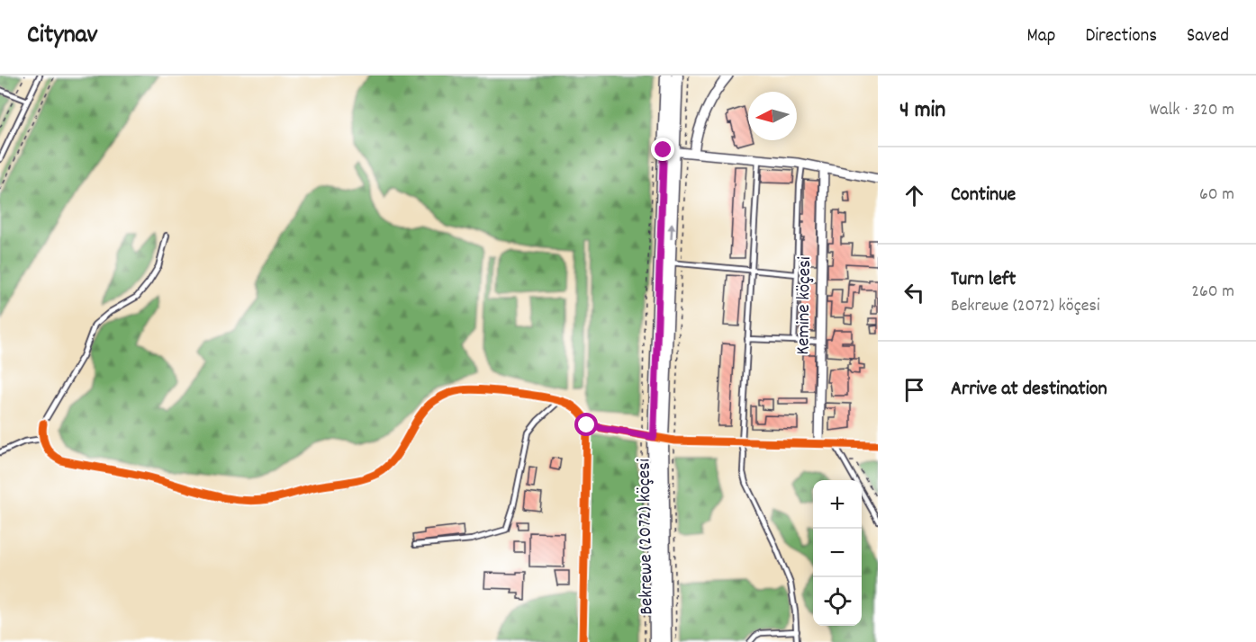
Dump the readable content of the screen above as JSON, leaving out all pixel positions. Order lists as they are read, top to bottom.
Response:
{
  "streets": {
    "main road": ["Bekrewe (2072) köçesi"],
    "street": ["Kemine köçesi"]
  },
  "north": "left",
  "page": {
    "header": "Citynav",
    "nav": ["Map", "Directions", "Saved"],
    "heading": ["4 min", "Walk · 320 m"],
    "list": [
      ["Continue", "60 m"],
      ["Turn left", "Bekrewe (2072) köçesi", "260 m"],
      "Arrive at destination"
    ],
    "map_buttons": ["+", "−"]
  }
}
